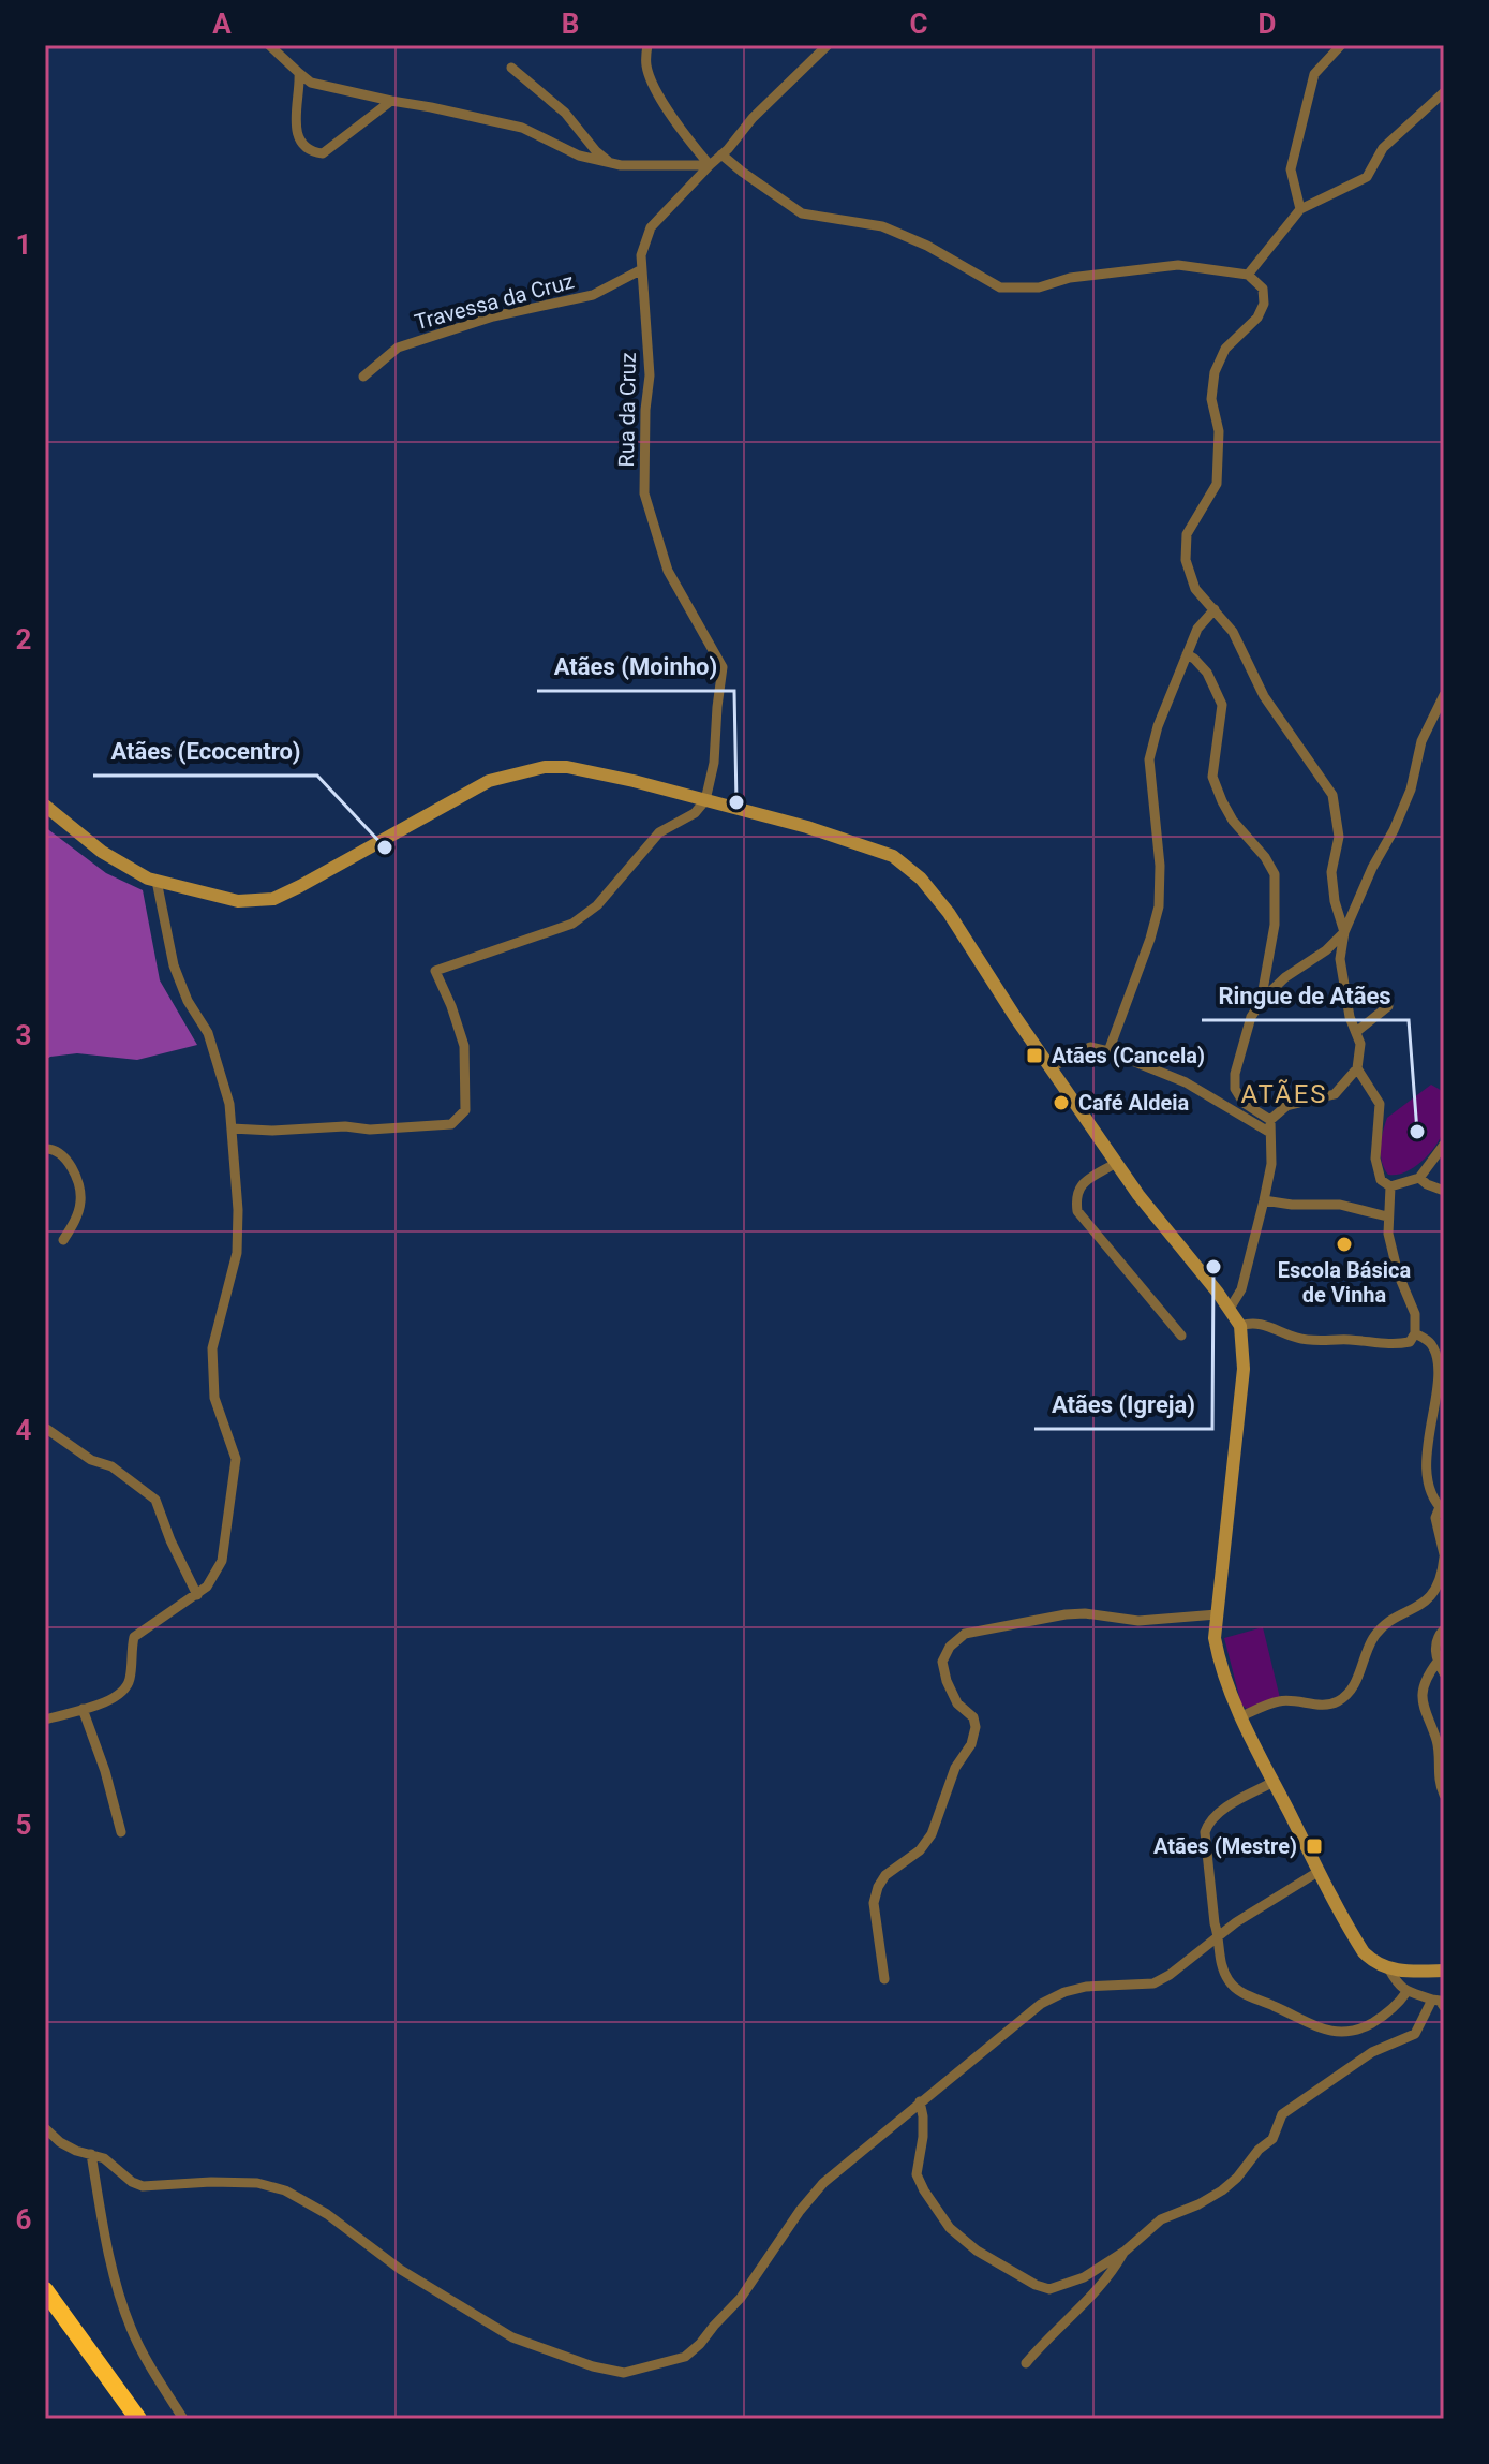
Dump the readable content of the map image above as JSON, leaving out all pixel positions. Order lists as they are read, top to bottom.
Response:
{
  "streets": {
    "street": ["Travessa da Cruz", "Rua da Cruz"]
  },
  "crossings": [
    ["Travessa da Cruz", "Rua da Cruz"]
  ],
  "districts": ["ATÃES"],
  "places": {
    "other": [
      "Atães (Moinho)",
      "Atães (Ecocentro)",
      "Café Aldeia",
      "Ringue de Atães",
      "Escola Básica de Vinha",
      "Atães (Igreja)"
    ],
    "transit": ["Atães (Cancela)", "Atães (Mestre)"]
  },
  "grid": {
    "columns": [
      "A",
      "B",
      "C",
      "D"
    ],
    "rows": [
      "1",
      "2",
      "3",
      "4",
      "5",
      "6"
    ]
  }
}
